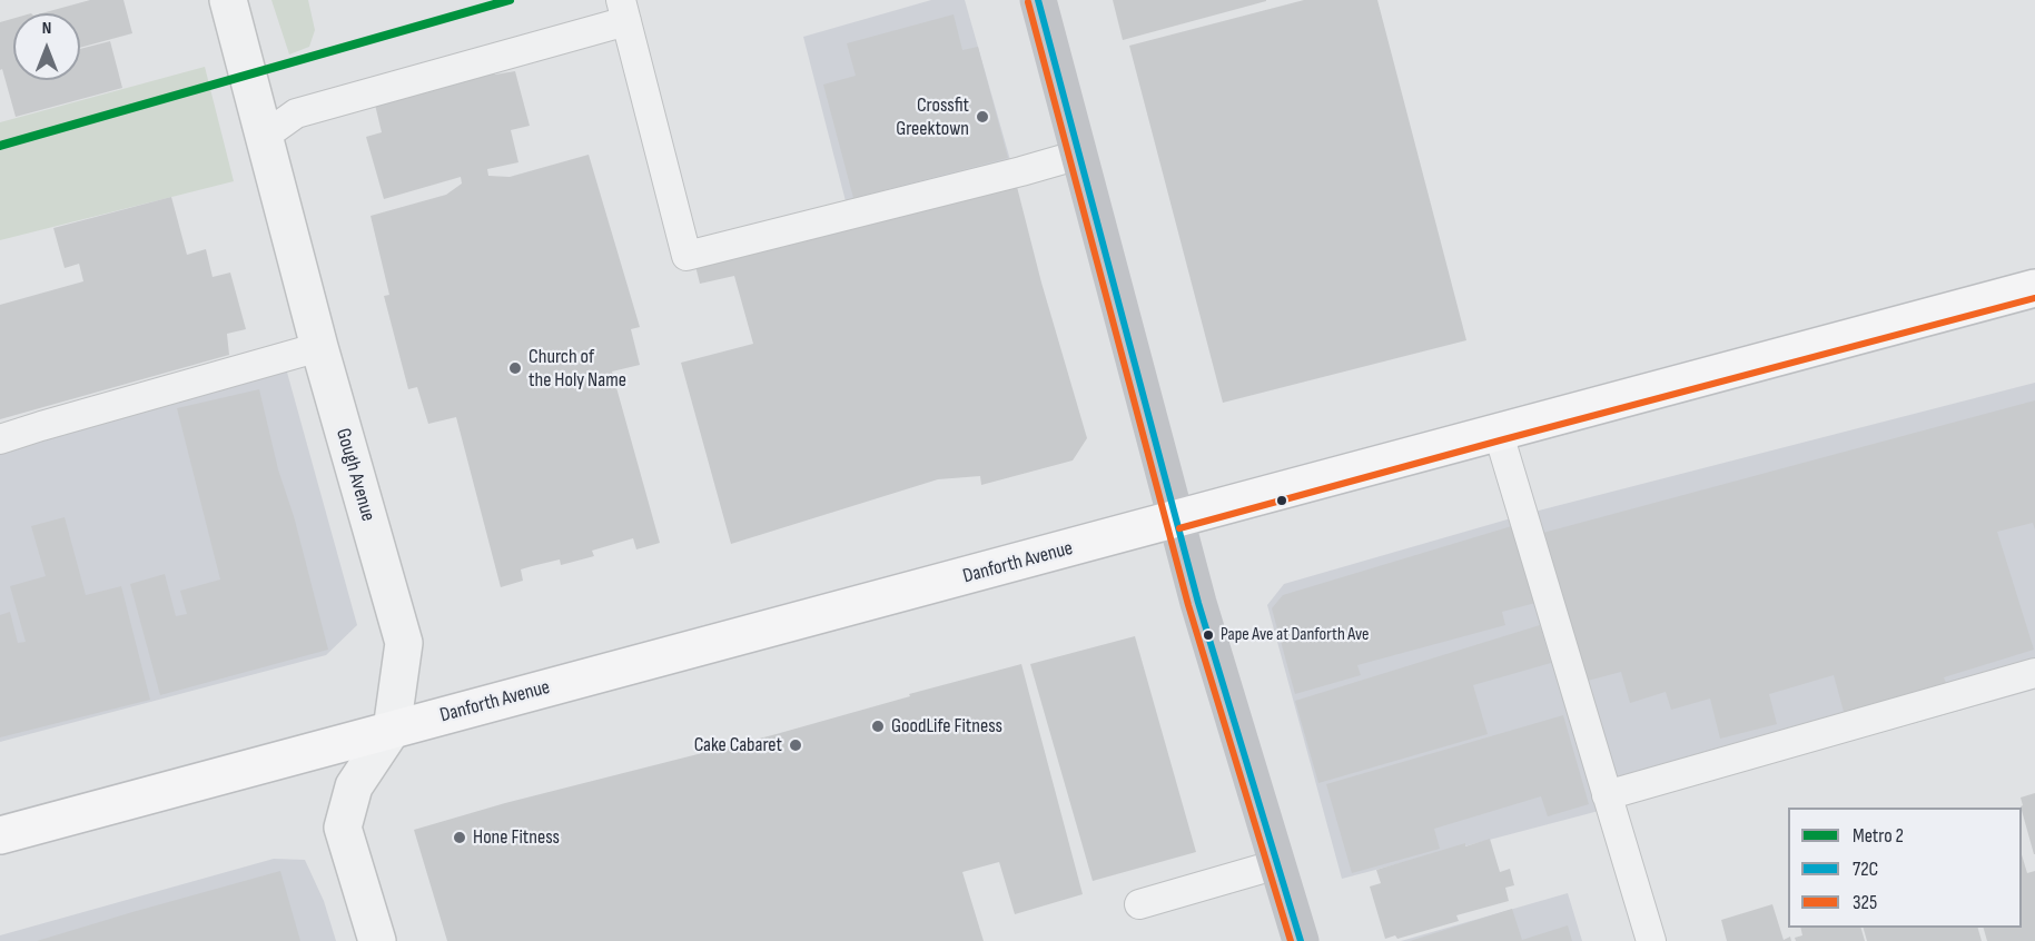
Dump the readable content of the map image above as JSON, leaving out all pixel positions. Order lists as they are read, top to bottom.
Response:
{
  "streets": {
    "main road": ["Danforth Avenue"],
    "street": ["Gough Avenue"]
  },
  "crossings": [
    ["Gough Avenue", "Danforth Avenue"]
  ],
  "places": [
    "Crossfit Greektown",
    "Church of the Holy Name",
    "Pape Ave at Danforth Ave",
    "GoodLife Fitness",
    "Cake Cabaret",
    "Hone Fitness"
  ],
  "lines": ["metro line 2", "transit line 72C", "transit line 325"],
  "legend": ["Metro 2", "72C", "325"],
  "north": "top"
}
